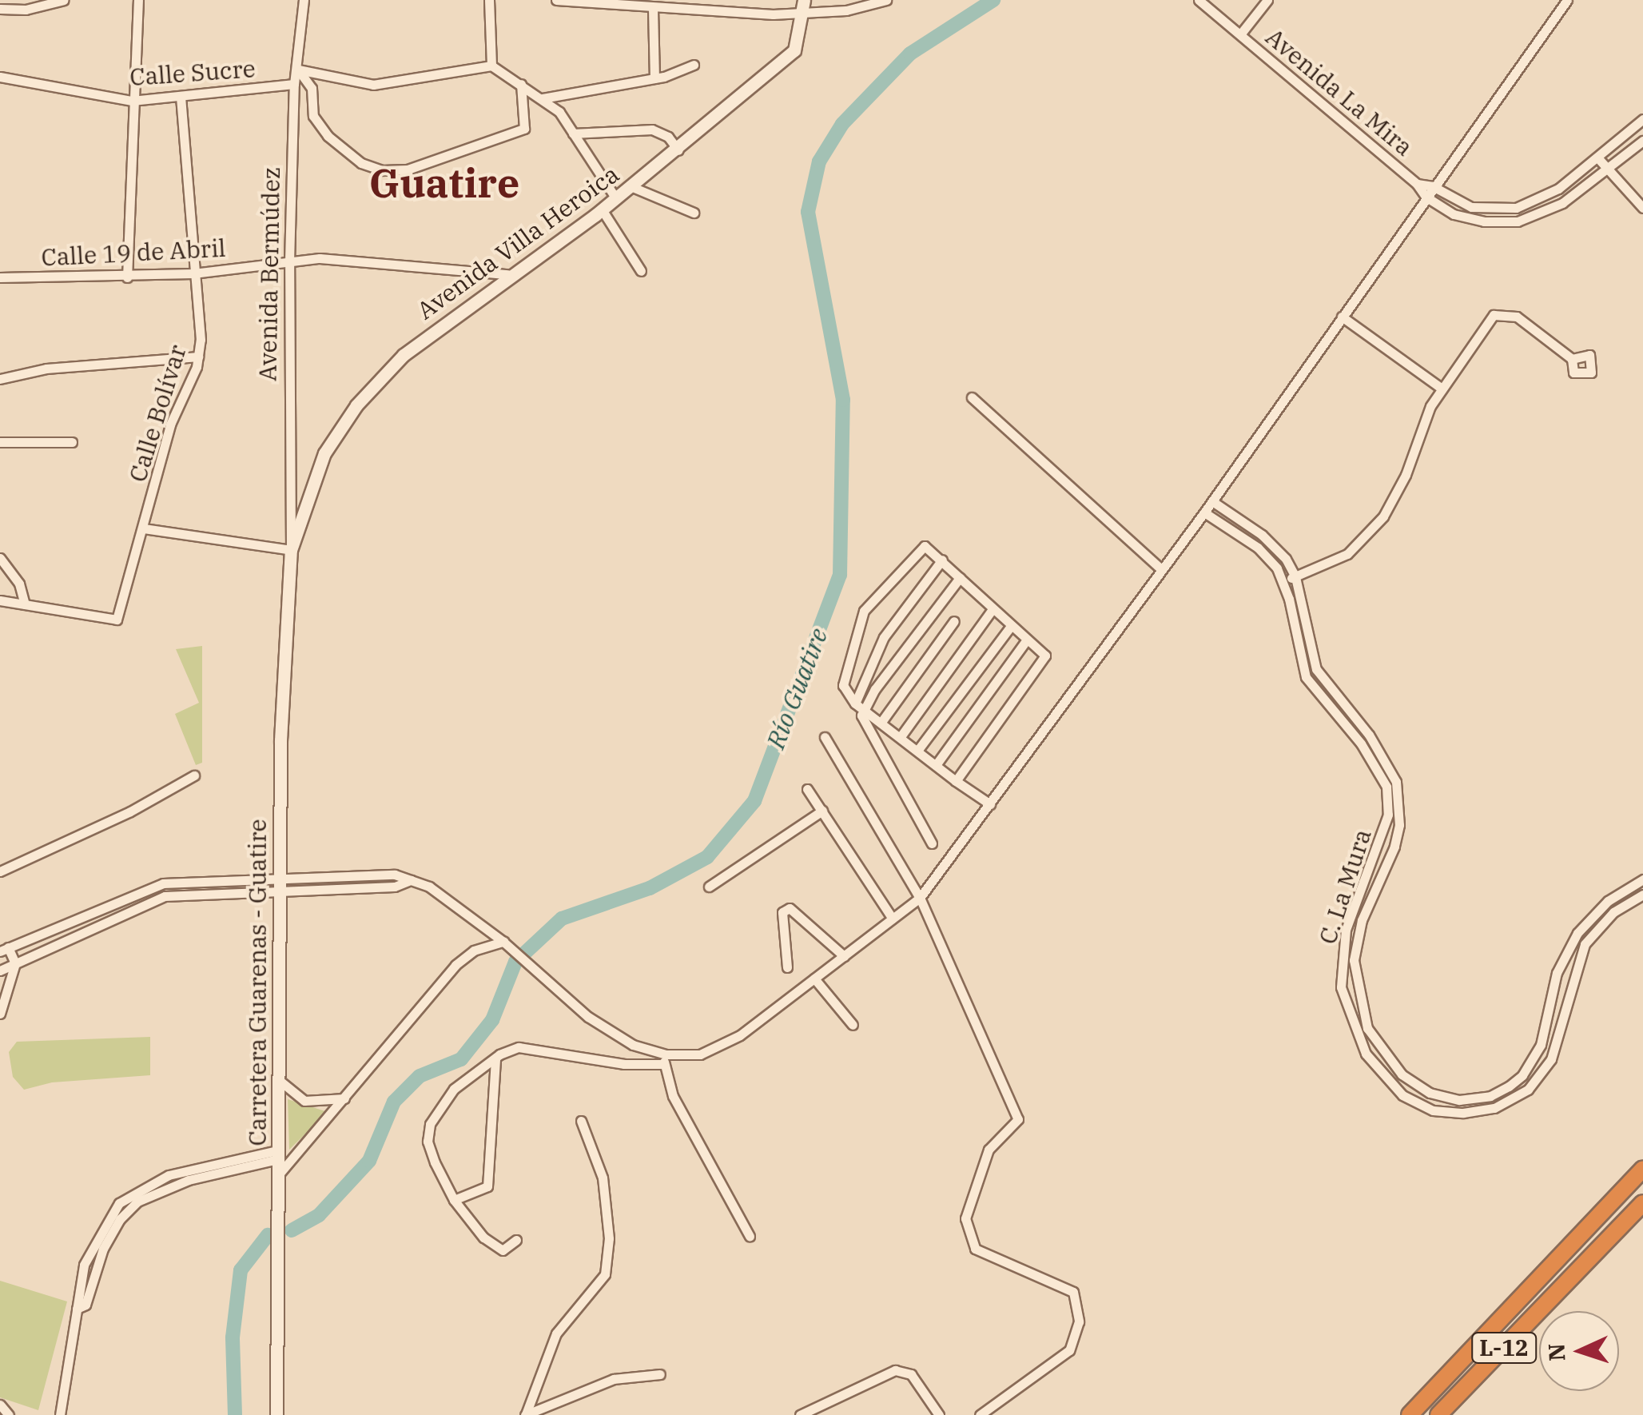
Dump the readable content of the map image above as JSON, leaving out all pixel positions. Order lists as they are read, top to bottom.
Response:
{
  "streets": {
    "highway": ["L-12"],
    "main road": ["Avenida Villa Heroica", "Carretera Guarenas - Guatire"],
    "street": [
      "Calle Sucre",
      "Avenida La Mira",
      "Calle 19 de Abril",
      "Avenida Bermúdez",
      "Calle Bolívar",
      "C. La Mura"
    ]
  },
  "crossings": [
    ["Calle Sucre", "Avenida Bermúdez"],
    ["Calle Sucre", "Calle Bolívar"],
    ["Avenida Villa Heroica", "Calle 19 de Abril"],
    ["Avenida Villa Heroica", "Avenida Bermúdez"],
    ["Avenida Villa Heroica", "Carretera Guarenas - Guatire"],
    ["Calle 19 de Abril", "Avenida Bermúdez"],
    ["Calle 19 de Abril", "Calle Bolívar"],
    ["Avenida Bermúdez", "Carretera Guarenas - Guatire"]
  ],
  "districts": ["Guatire"],
  "water": ["Río Guatire"],
  "north": "left"
}
